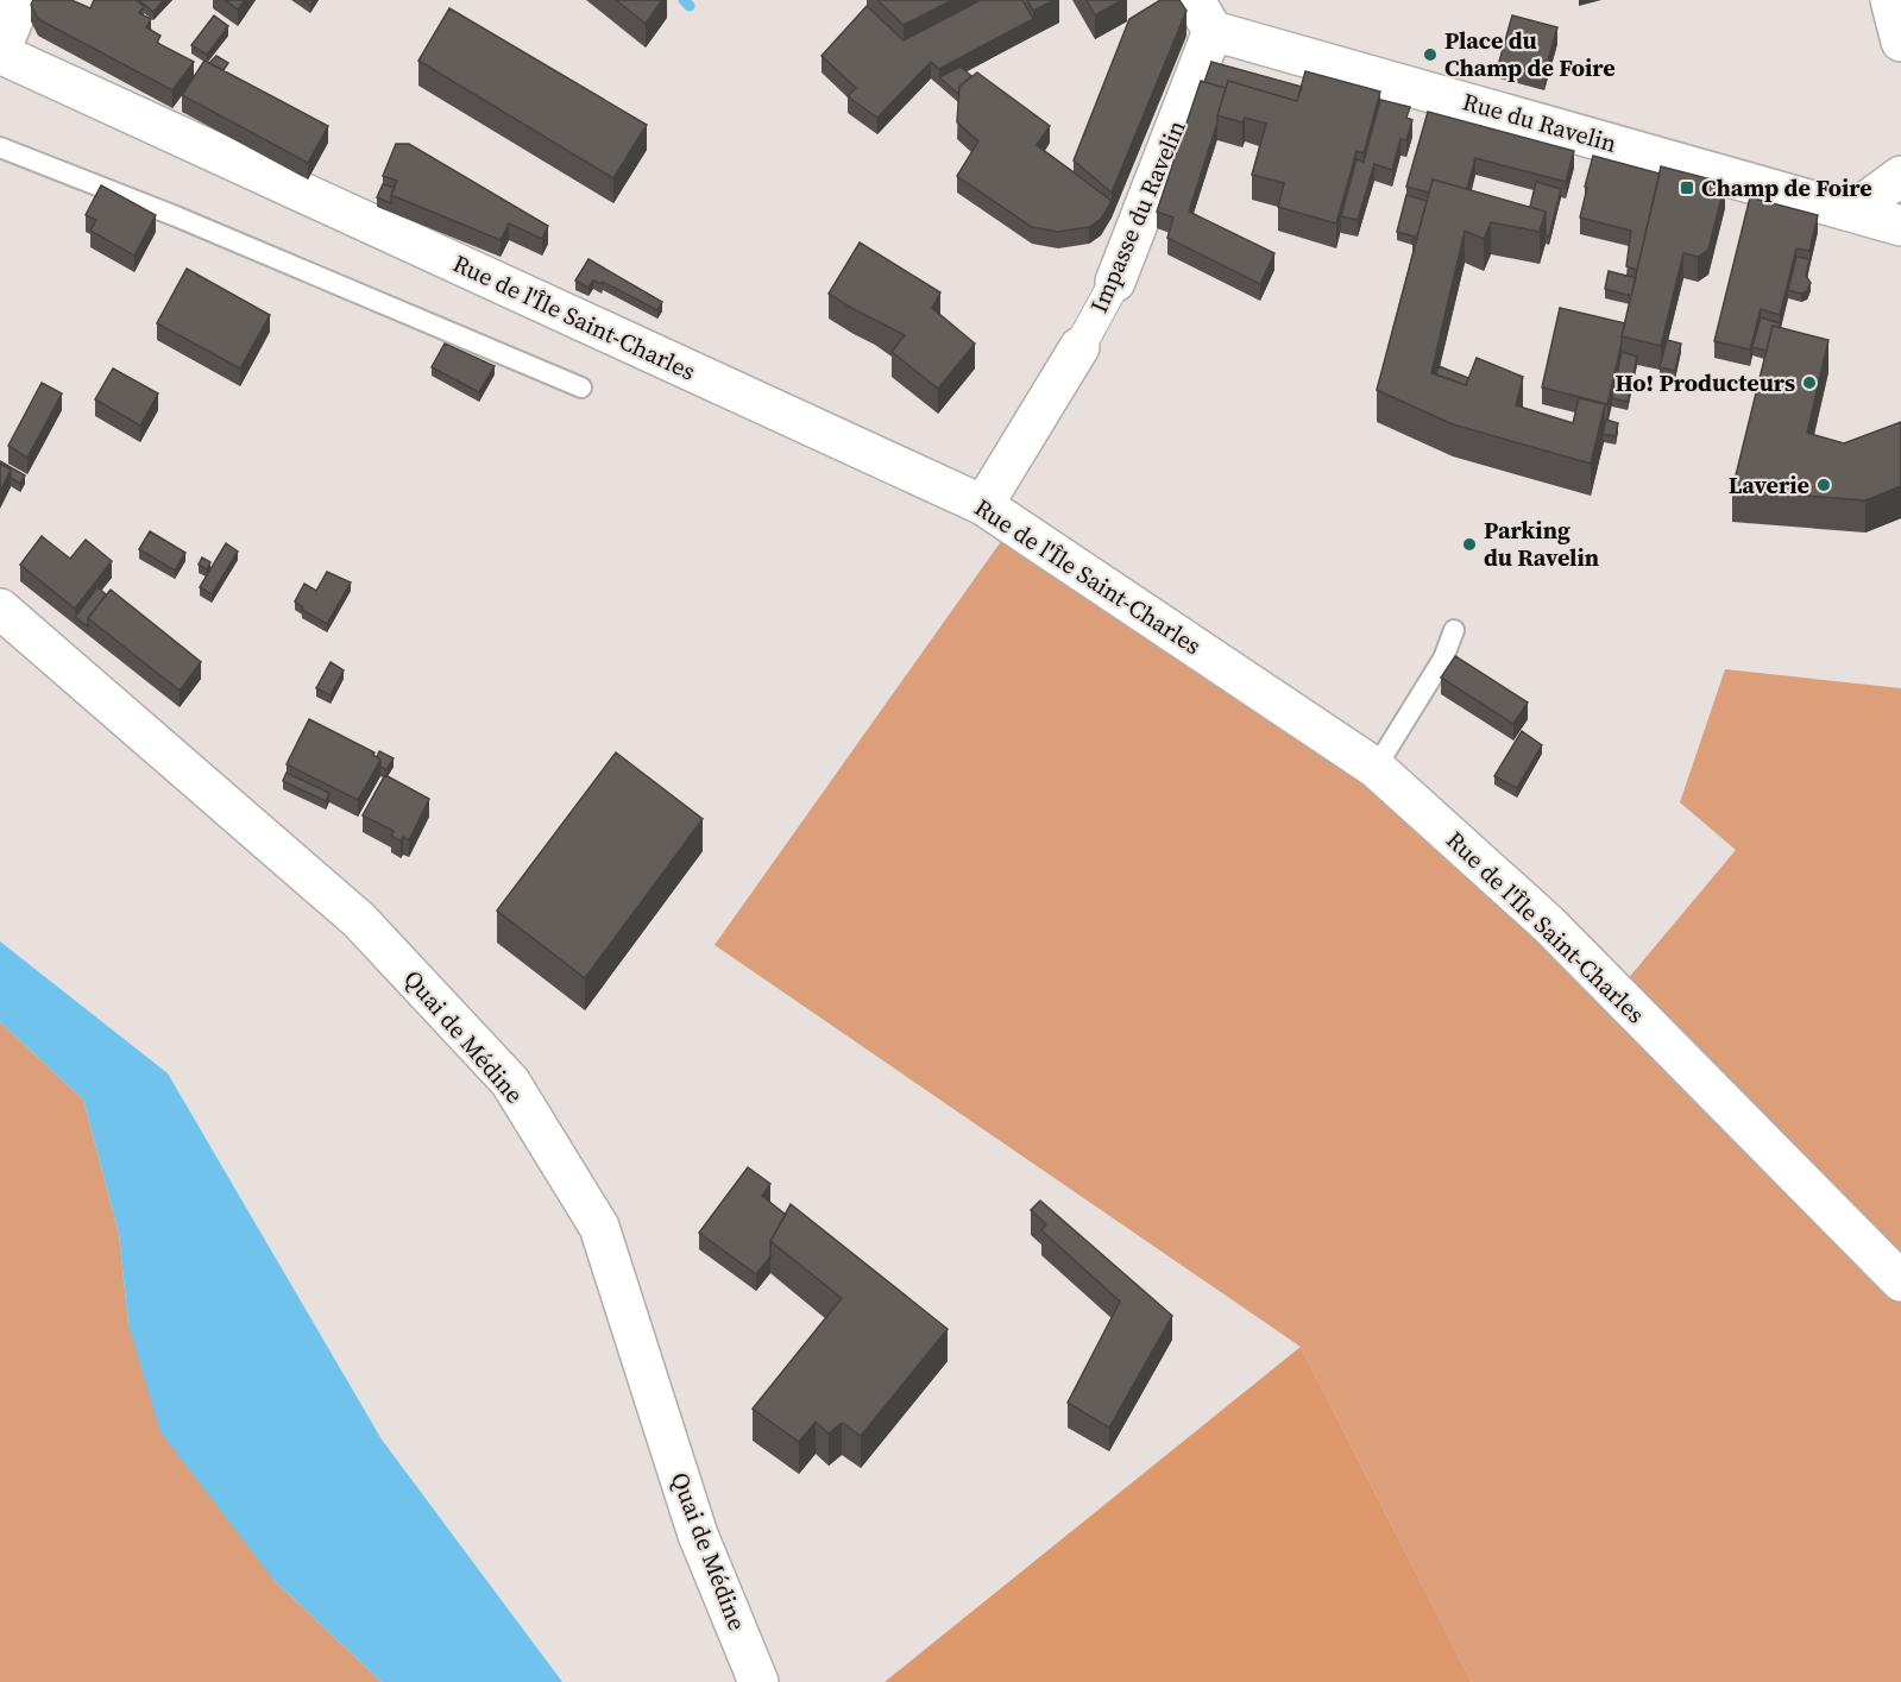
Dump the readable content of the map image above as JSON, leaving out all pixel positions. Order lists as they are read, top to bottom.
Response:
{
  "streets": {
    "street": [
      "Rue du Ravelin",
      "Impasse du Ravelin",
      "Rue de l'Île Saint-Charles",
      "Quai de Médine"
    ]
  },
  "crossings": [
    ["Rue du Ravelin", "Impasse du Ravelin"],
    ["Impasse du Ravelin", "Rue de l'Île Saint-Charles"]
  ],
  "places": {
    "other": [
      "Place du Champ de Foire",
      "Ho! Producteurs",
      "Laverie",
      "Parking du Ravelin"
    ],
    "transit": ["Champ de Foire"]
  }
}
